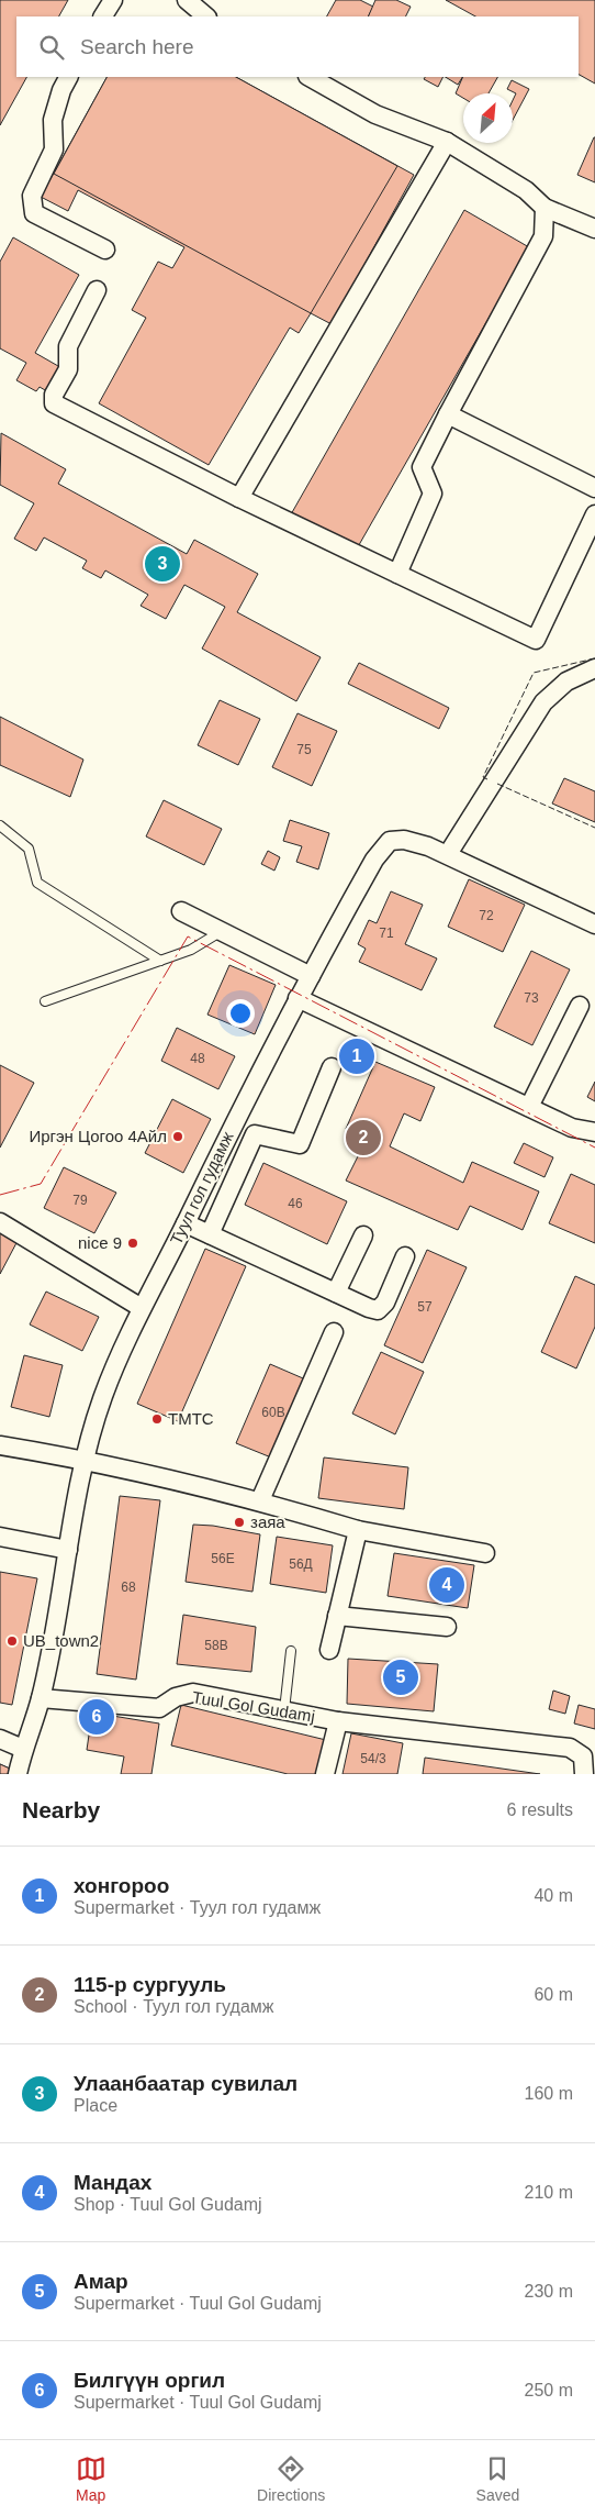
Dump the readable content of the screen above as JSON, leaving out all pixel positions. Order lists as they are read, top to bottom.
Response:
{
  "streets": {
    "street": ["Туул гол гудамж", "Tuul Gol Gudamj"]
  },
  "crossings": [
    ["Туул гол гудамж", "Tuul Gol Gudamj"]
  ],
  "places": [
    "Иргэн Цогоо 4Айл",
    "nice 9",
    "ТМТС",
    "заяа",
    "UB_town2"
  ],
  "house_numbers": [
    "75",
    "72",
    "71",
    "73",
    "48",
    "79",
    "46",
    "57",
    "60В",
    "56Е",
    "56Д",
    "68",
    "58В",
    "54/3"
  ],
  "north": "top right",
  "page": {
    "search": "Search here",
    "pins": [
      "3",
      "1",
      "2",
      "4",
      "5",
      "6"
    ],
    "heading": ["Nearby", "6 results"],
    "list": [
      {
        "mark": "1",
        "name": "хонгороо",
        "note": "Supermarket · Туул гол гудамж",
        "value": "40 m"
      },
      {
        "mark": "2",
        "name": "115-р сургууль",
        "note": "School · Туул гол гудамж",
        "value": "60 m"
      },
      {
        "mark": "3",
        "name": "Улаанбаатар сувилал",
        "note": "Place",
        "value": "160 m"
      },
      {
        "mark": "4",
        "name": "Мандах",
        "note": "Shop · Tuul Gol Gudamj",
        "value": "210 m"
      },
      {
        "mark": "5",
        "name": "Амар",
        "note": "Supermarket · Tuul Gol Gudamj",
        "value": "230 m"
      },
      {
        "mark": "6",
        "name": "Билгүүн оргил",
        "note": "Supermarket · Tuul Gol Gudamj",
        "value": "250 m"
      }
    ],
    "nav": ["Map", "Directions", "Saved"]
  }
}
